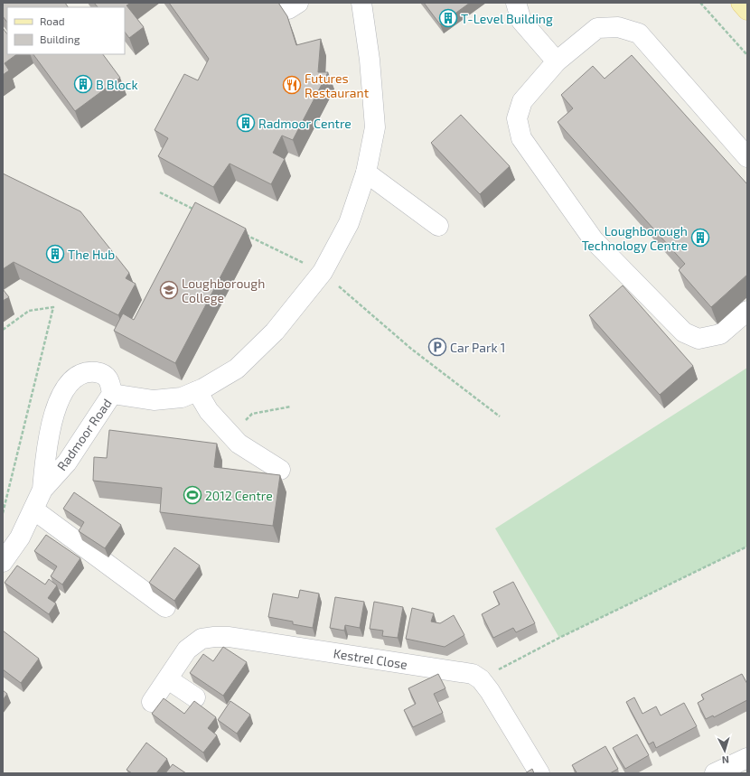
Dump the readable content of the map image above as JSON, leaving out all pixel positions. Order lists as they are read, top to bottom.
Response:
{
  "streets": {
    "street": ["Radmoor Road", "Kestrel Close"]
  },
  "places": {
    "building": [
      "T-Level Building",
      "B Block",
      "Radmoor Centre",
      "Loughborough Technology Centre",
      "The Hub"
    ],
    "restaurant": ["Futures Restaurant"],
    "school or university": ["Loughborough College"],
    "parking": ["Car Park 1"],
    "sports": ["2012 Centre"]
  },
  "legend": ["Road", "Building"],
  "north": "bottom"
}
